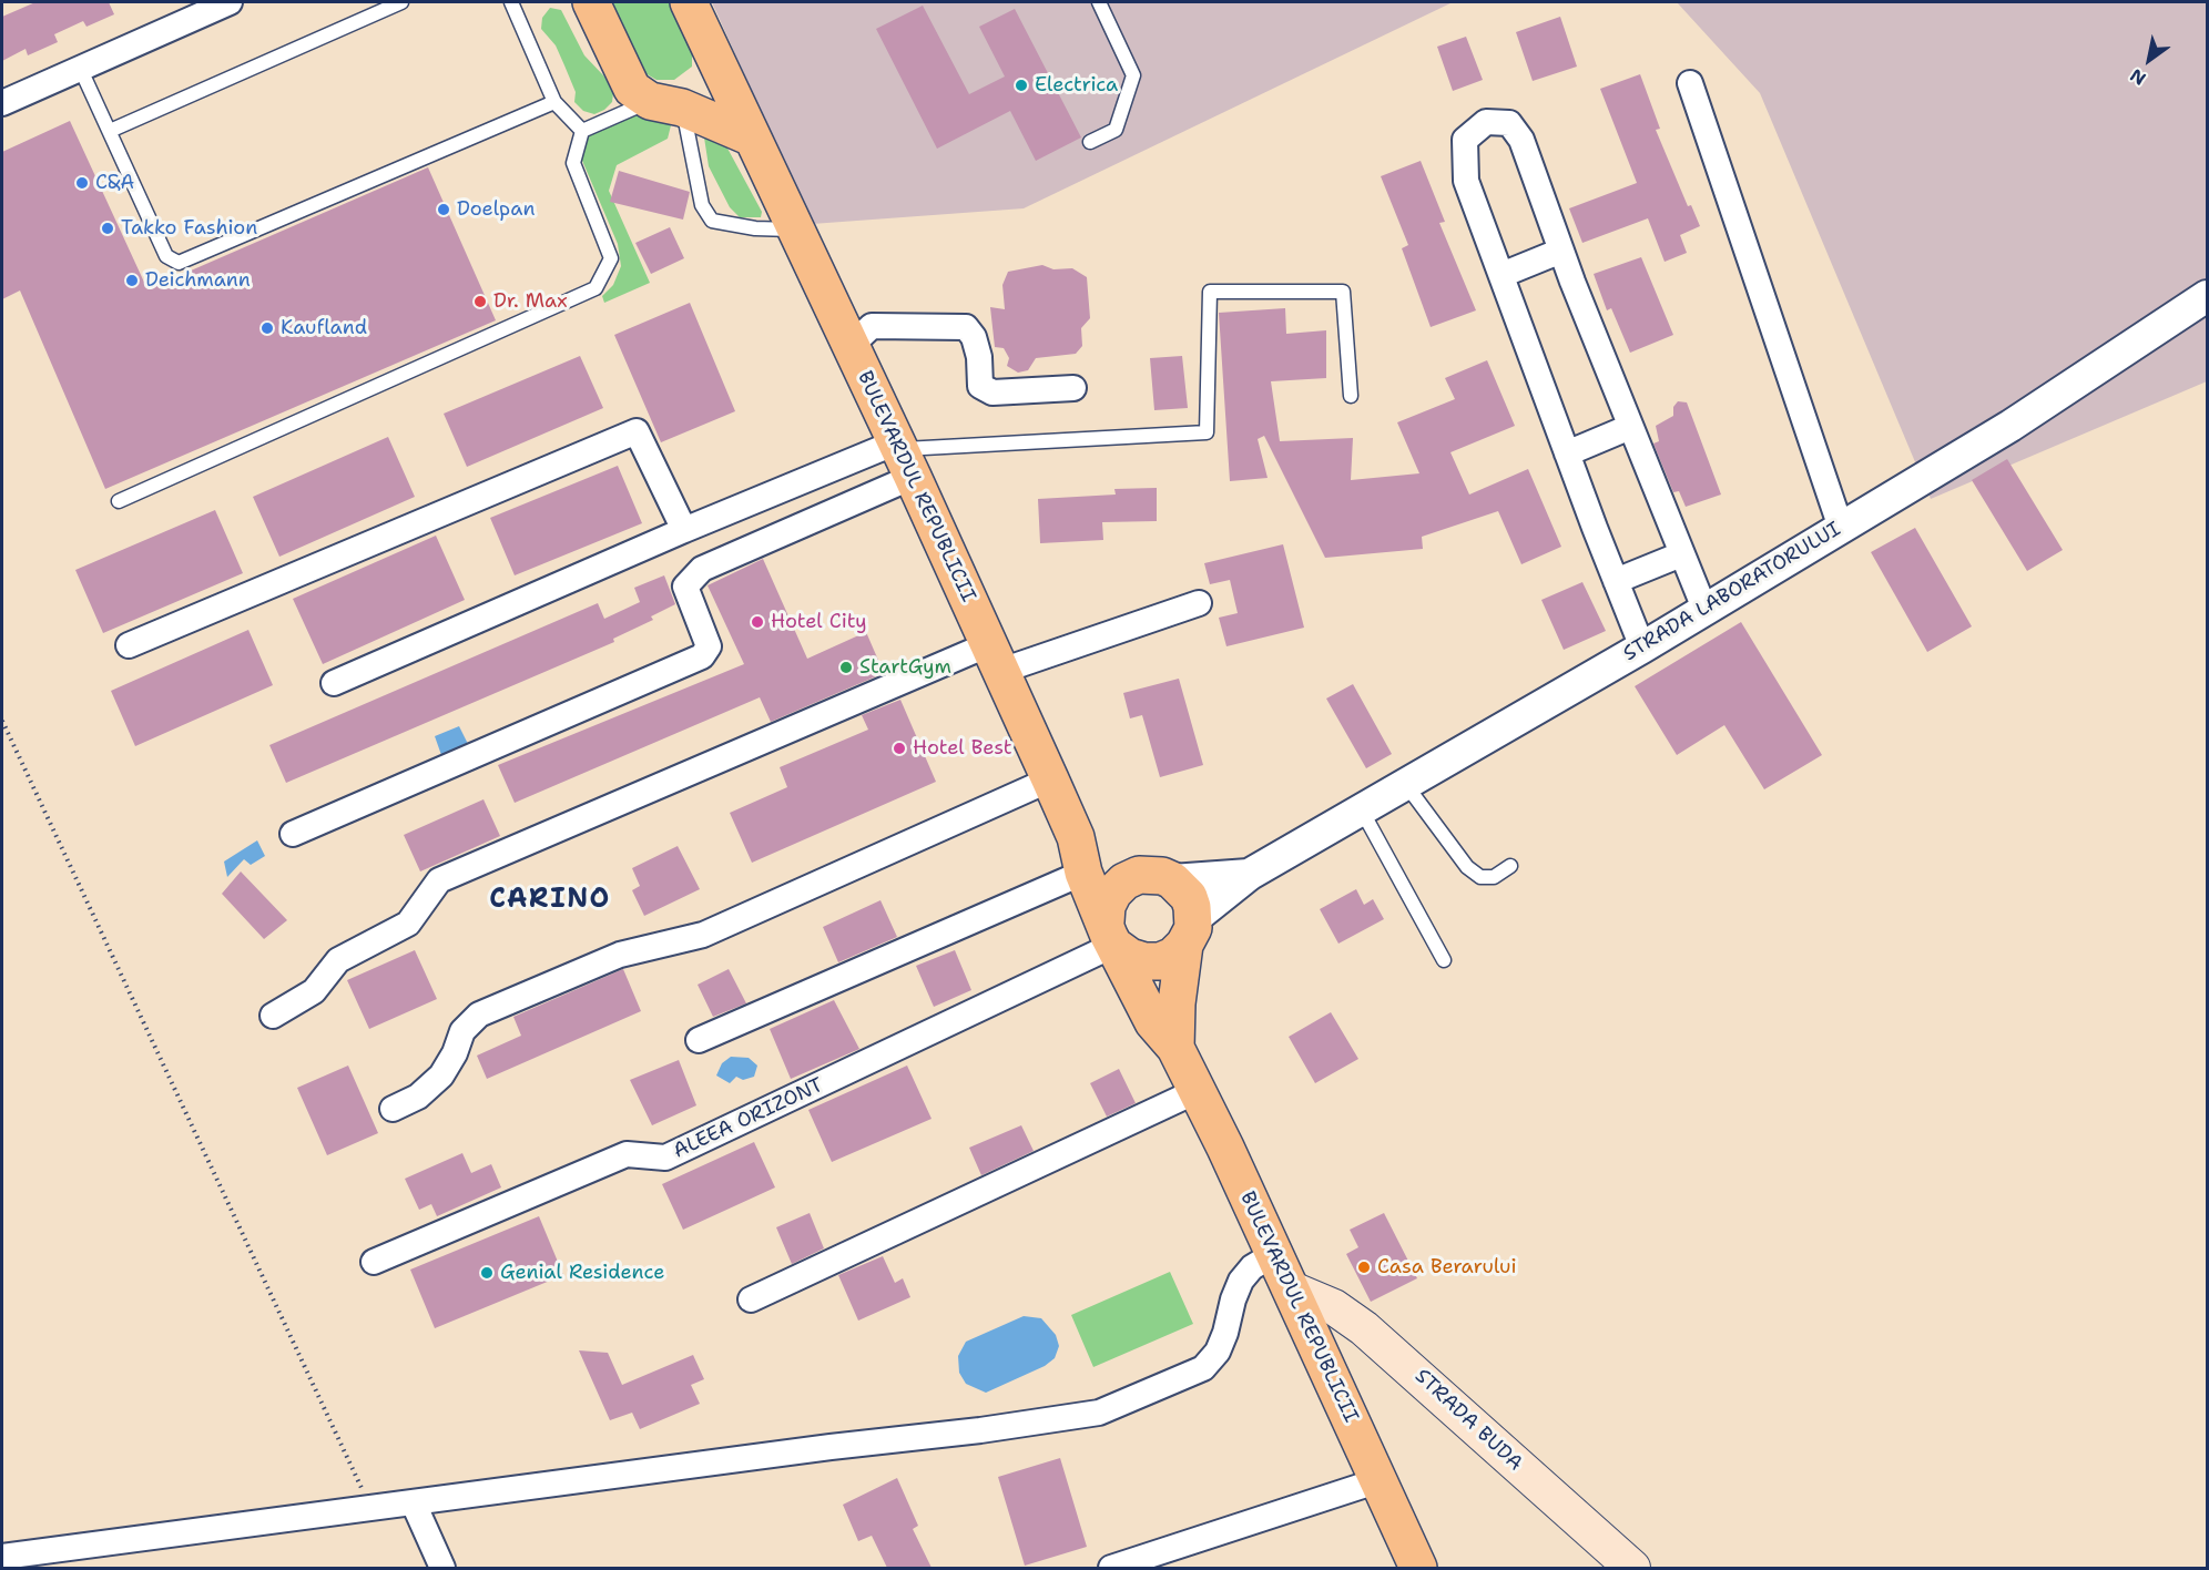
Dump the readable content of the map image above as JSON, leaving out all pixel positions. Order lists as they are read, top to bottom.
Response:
{
  "streets": {
    "main road": ["BULEVARDUL REPUBLICII", "STRADA BUDA"],
    "street": ["STRADA LABORATORULUI", "ALEEA ORIZONT"]
  },
  "crossings": [
    ["BULEVARDUL REPUBLICII", "STRADA LABORATORULUI"],
    ["BULEVARDUL REPUBLICII", "ALEEA ORIZONT"],
    ["BULEVARDUL REPUBLICII", "STRADA BUDA"],
    ["STRADA LABORATORULUI", "ALEEA ORIZONT"]
  ],
  "districts": ["CARINO"],
  "places": [
    "Electrica",
    "C&A",
    "Doelpan",
    "Takko Fashion",
    "Deichmann",
    "Dr. Max",
    "Kaufland",
    "Hotel City",
    "StartGym",
    "Hotel Best",
    "Casa Berarului",
    "Genial Residence"
  ],
  "north": "bottom left"
}
